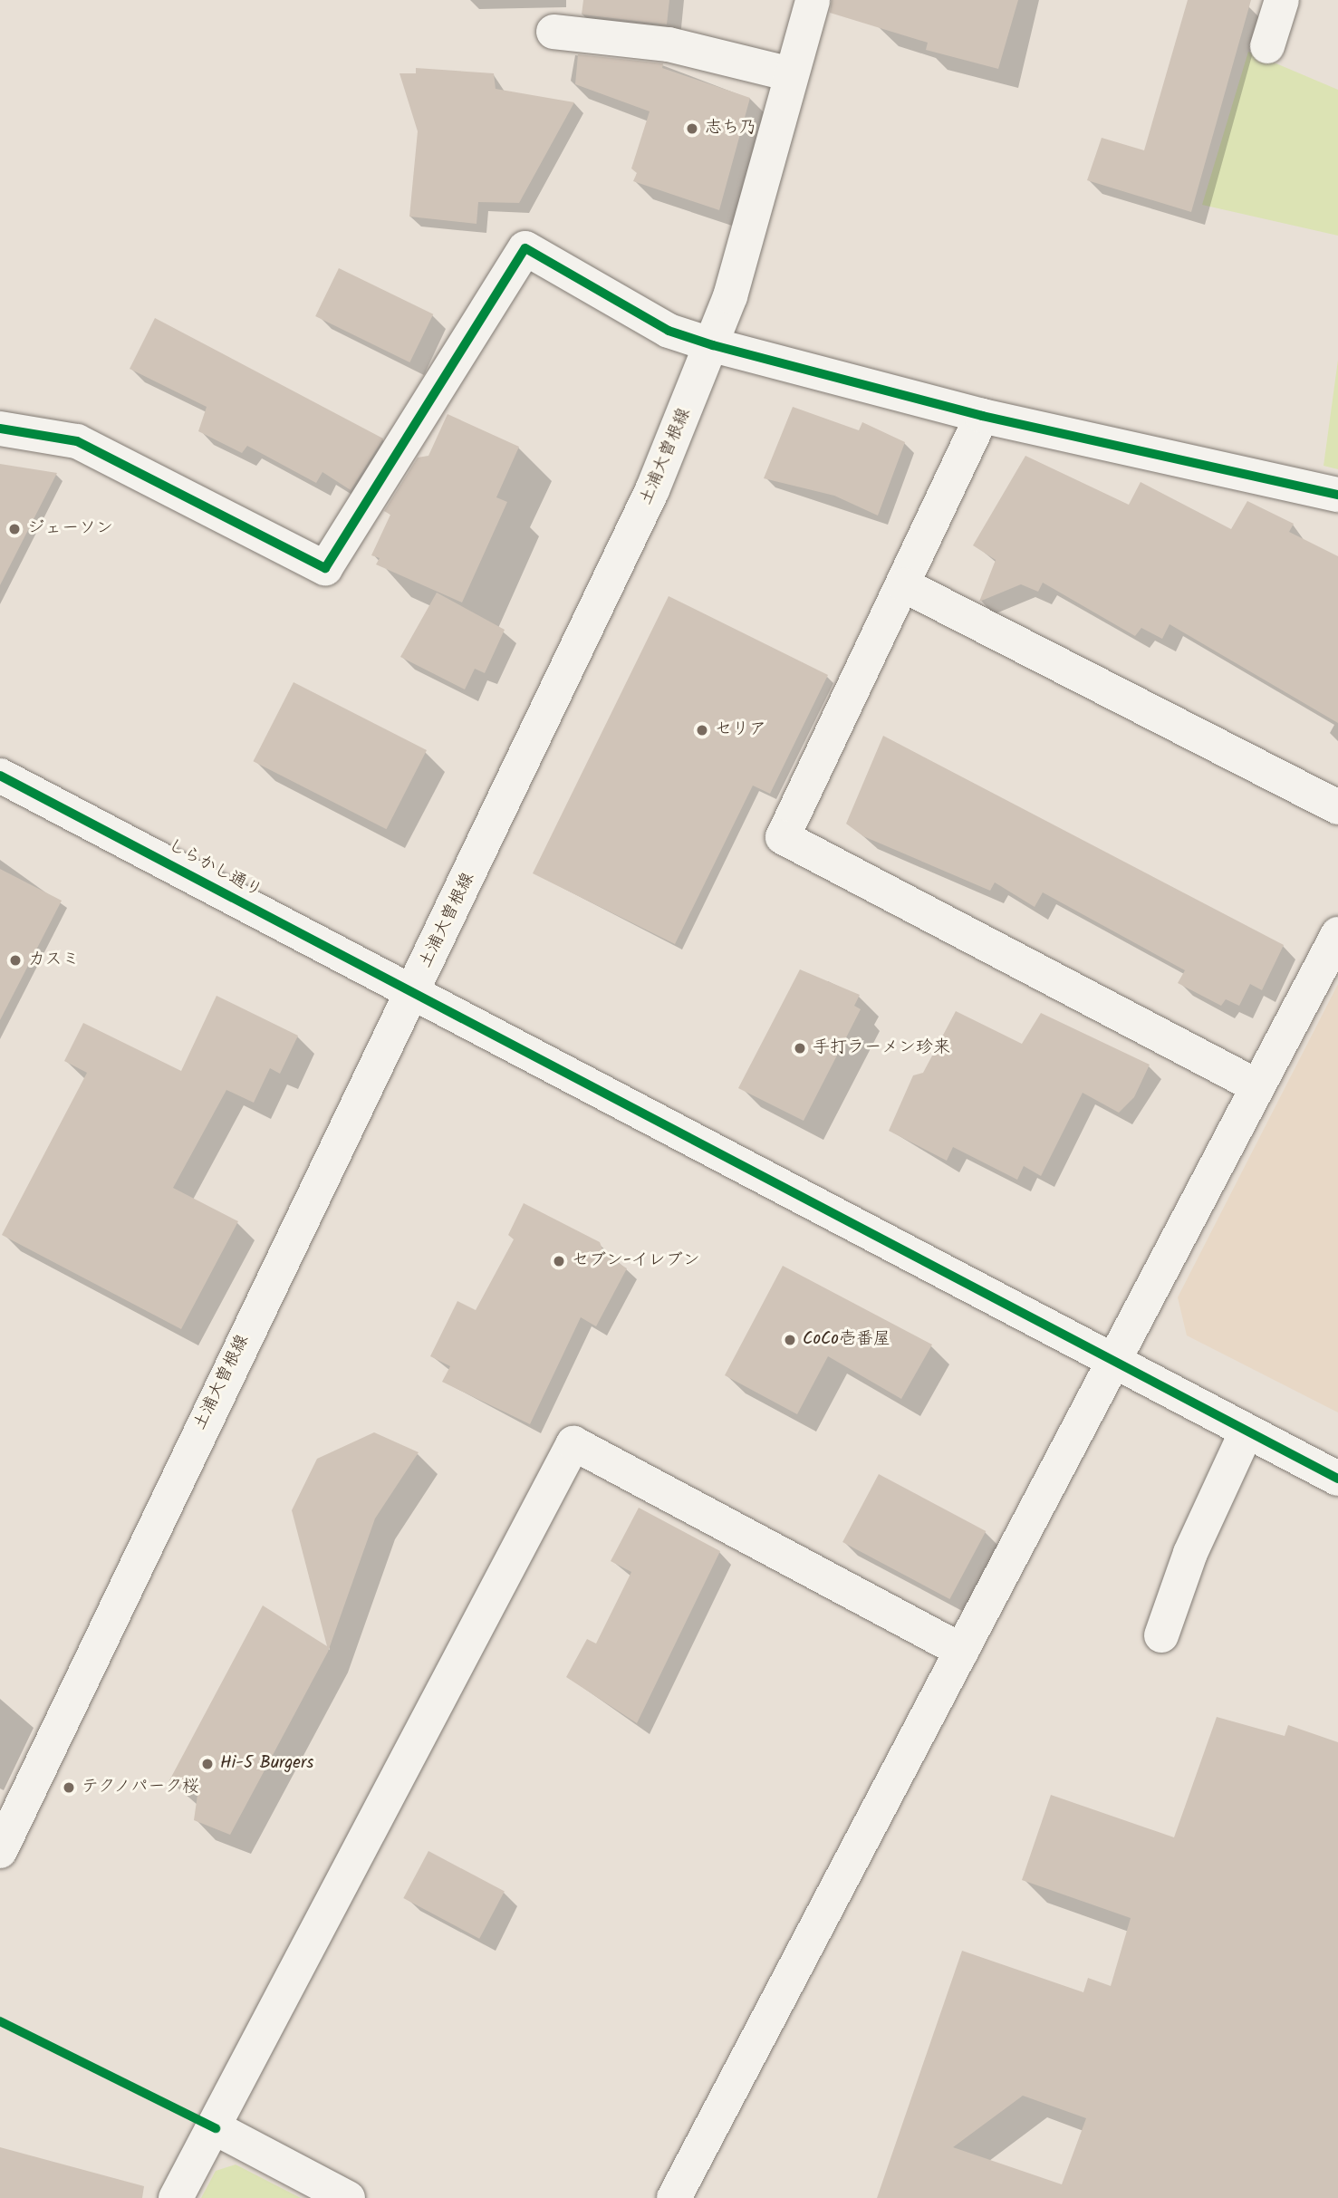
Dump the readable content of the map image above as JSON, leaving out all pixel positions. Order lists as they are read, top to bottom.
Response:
{
  "streets": {
    "street": ["土浦大曽根線", "しらかし通り"]
  },
  "crossings": [
    ["土浦大曽根線", "しらかし通り"]
  ],
  "places": [
    "志ち乃",
    "ジェーソン",
    "セリア",
    "カスミ",
    "手打ラーメン珍来",
    "セブン-イレブン",
    "CoCo壱番屋",
    "Hi-5 Burgers",
    "テクノパーク桜"
  ]
}
